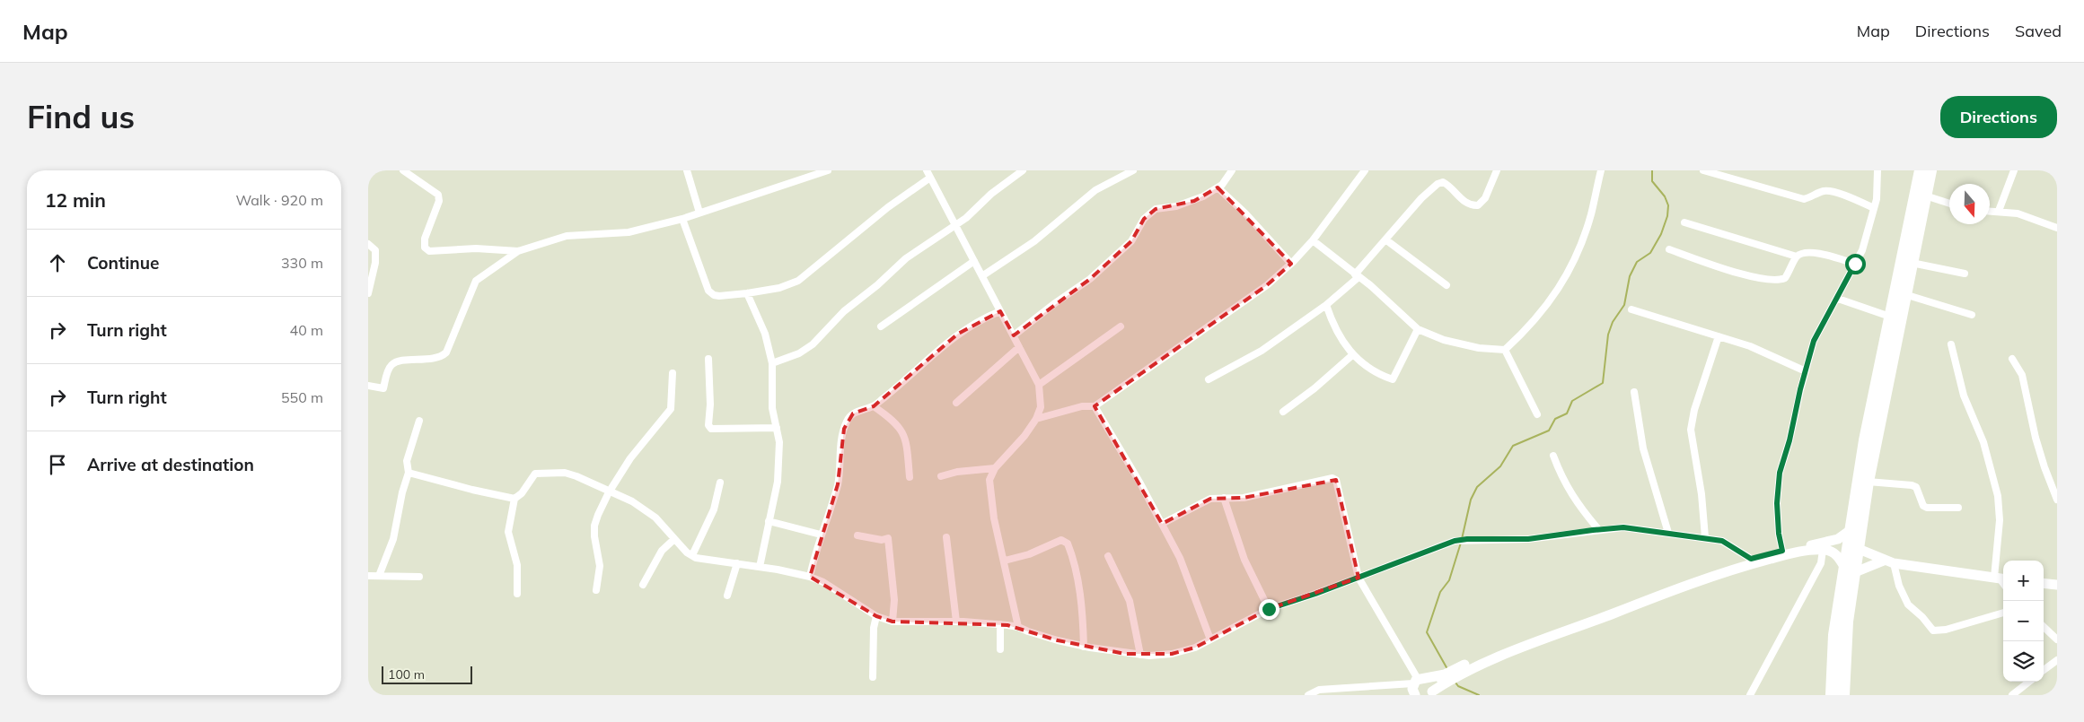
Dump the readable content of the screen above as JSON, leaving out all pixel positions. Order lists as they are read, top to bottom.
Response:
{
  "scale_bar": "100 m",
  "north": "bottom",
  "page": {
    "header": "Map",
    "nav": ["Map", "Directions", "Saved"],
    "buttons": "Directions",
    "title": "Find us",
    "heading": ["12 min", "Walk · 920 m"],
    "list": [
      ["Continue", "330 m"],
      ["Turn right", "40 m"],
      ["Turn right", "550 m"],
      "Arrive at destination"
    ],
    "map_buttons": ["+", "−"],
    "scale": "100 m"
  }
}
